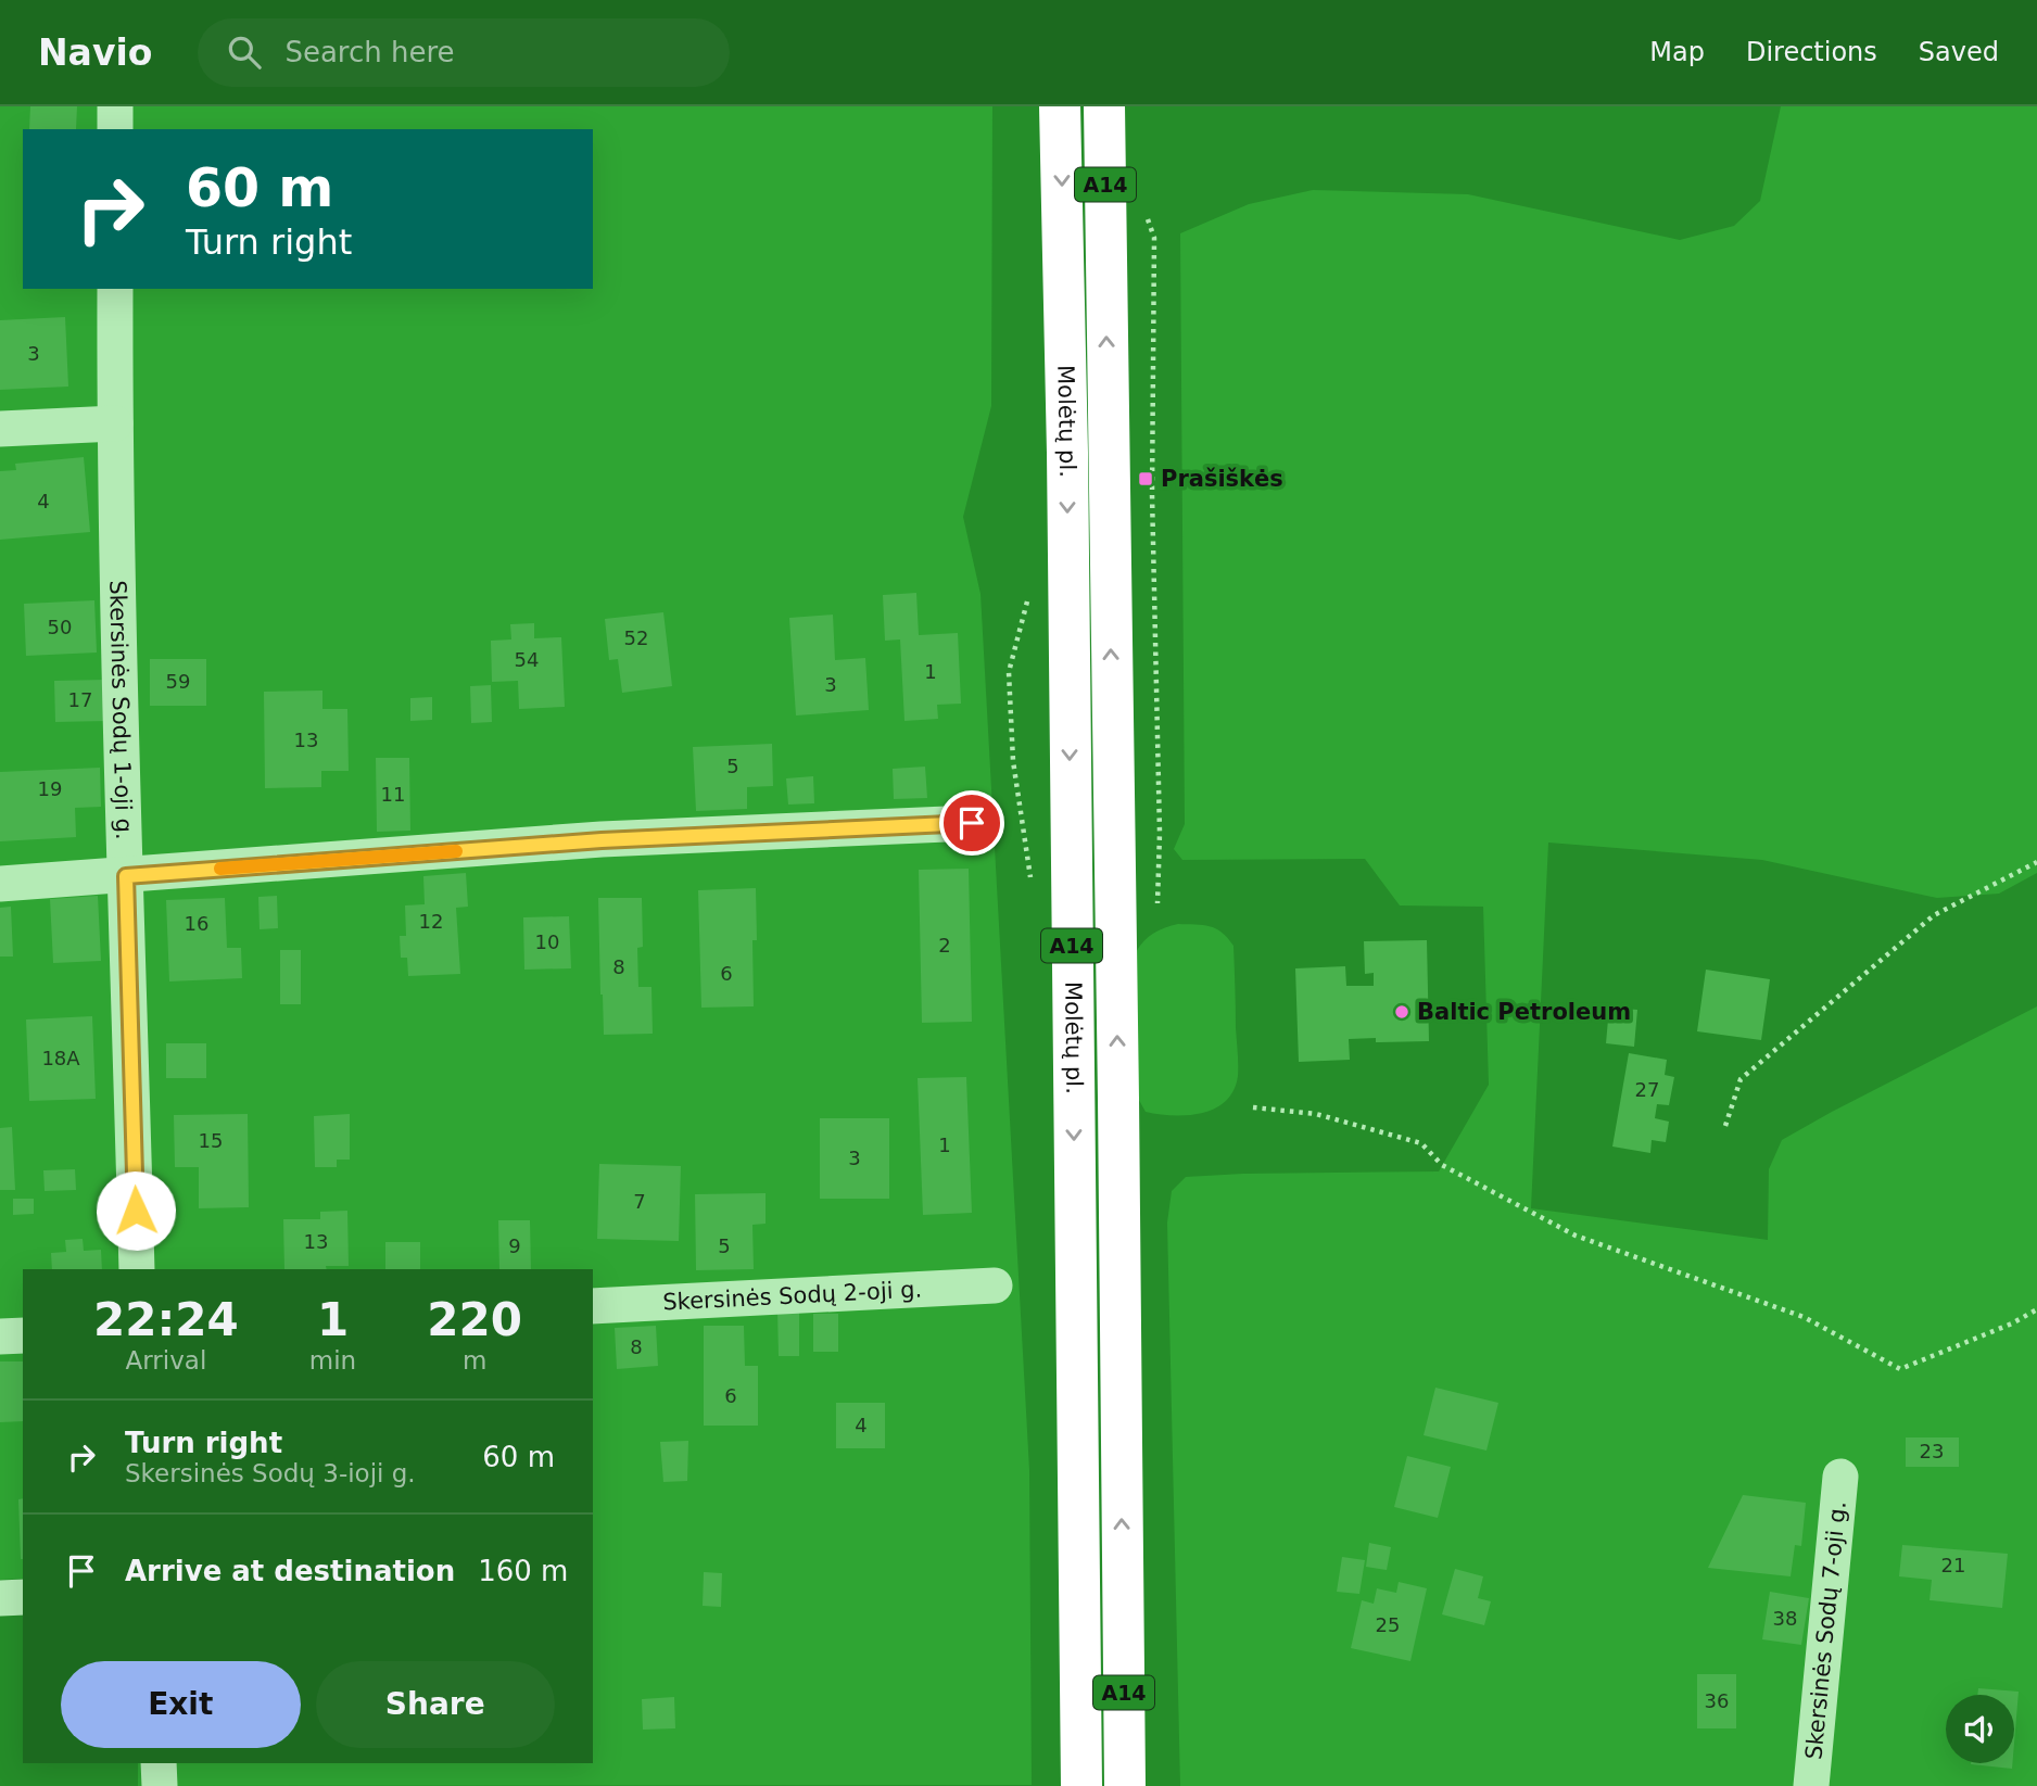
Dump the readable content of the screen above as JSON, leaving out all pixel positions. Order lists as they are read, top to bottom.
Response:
{
  "streets": {
    "highway": ["A14", "Molėtų pl."],
    "street": ["Skersinės Sodų 1-oji g.", "Skersinės Sodų 2-oji g.", "Skersinės Sodų 7-oji g."]
  },
  "places": {
    "transit": ["Prašiškės"],
    "other": ["Baltic Petroleum"]
  },
  "house_numbers": [
    "3",
    "4",
    "50",
    "52",
    "54",
    "1",
    "59",
    "3",
    "17",
    "13",
    "5",
    "19",
    "11",
    "12",
    "16",
    "10",
    "2",
    "8",
    "6",
    "18A",
    "27",
    "15",
    "1",
    "3",
    "7",
    "13",
    "9",
    "5",
    "8",
    "6",
    "4",
    "23",
    "21",
    "38",
    "25",
    "36"
  ],
  "page": {
    "header": "Navio",
    "search": "Search here",
    "nav": ["Map", "Directions", "Saved"],
    "turn": ["60 m", "Turn right"],
    "eta": [
      "22:24",
      "Arrival",
      "1",
      "min",
      "220",
      "m"
    ],
    "list": [
      {
        "name": "Turn right",
        "note": "Skersinės Sodų 3-ioji g.",
        "value": "60 m"
      },
      {
        "name": "Arrive at destination",
        "value": "160 m"
      }
    ],
    "buttons": ["Exit", "Share"]
  }
}
